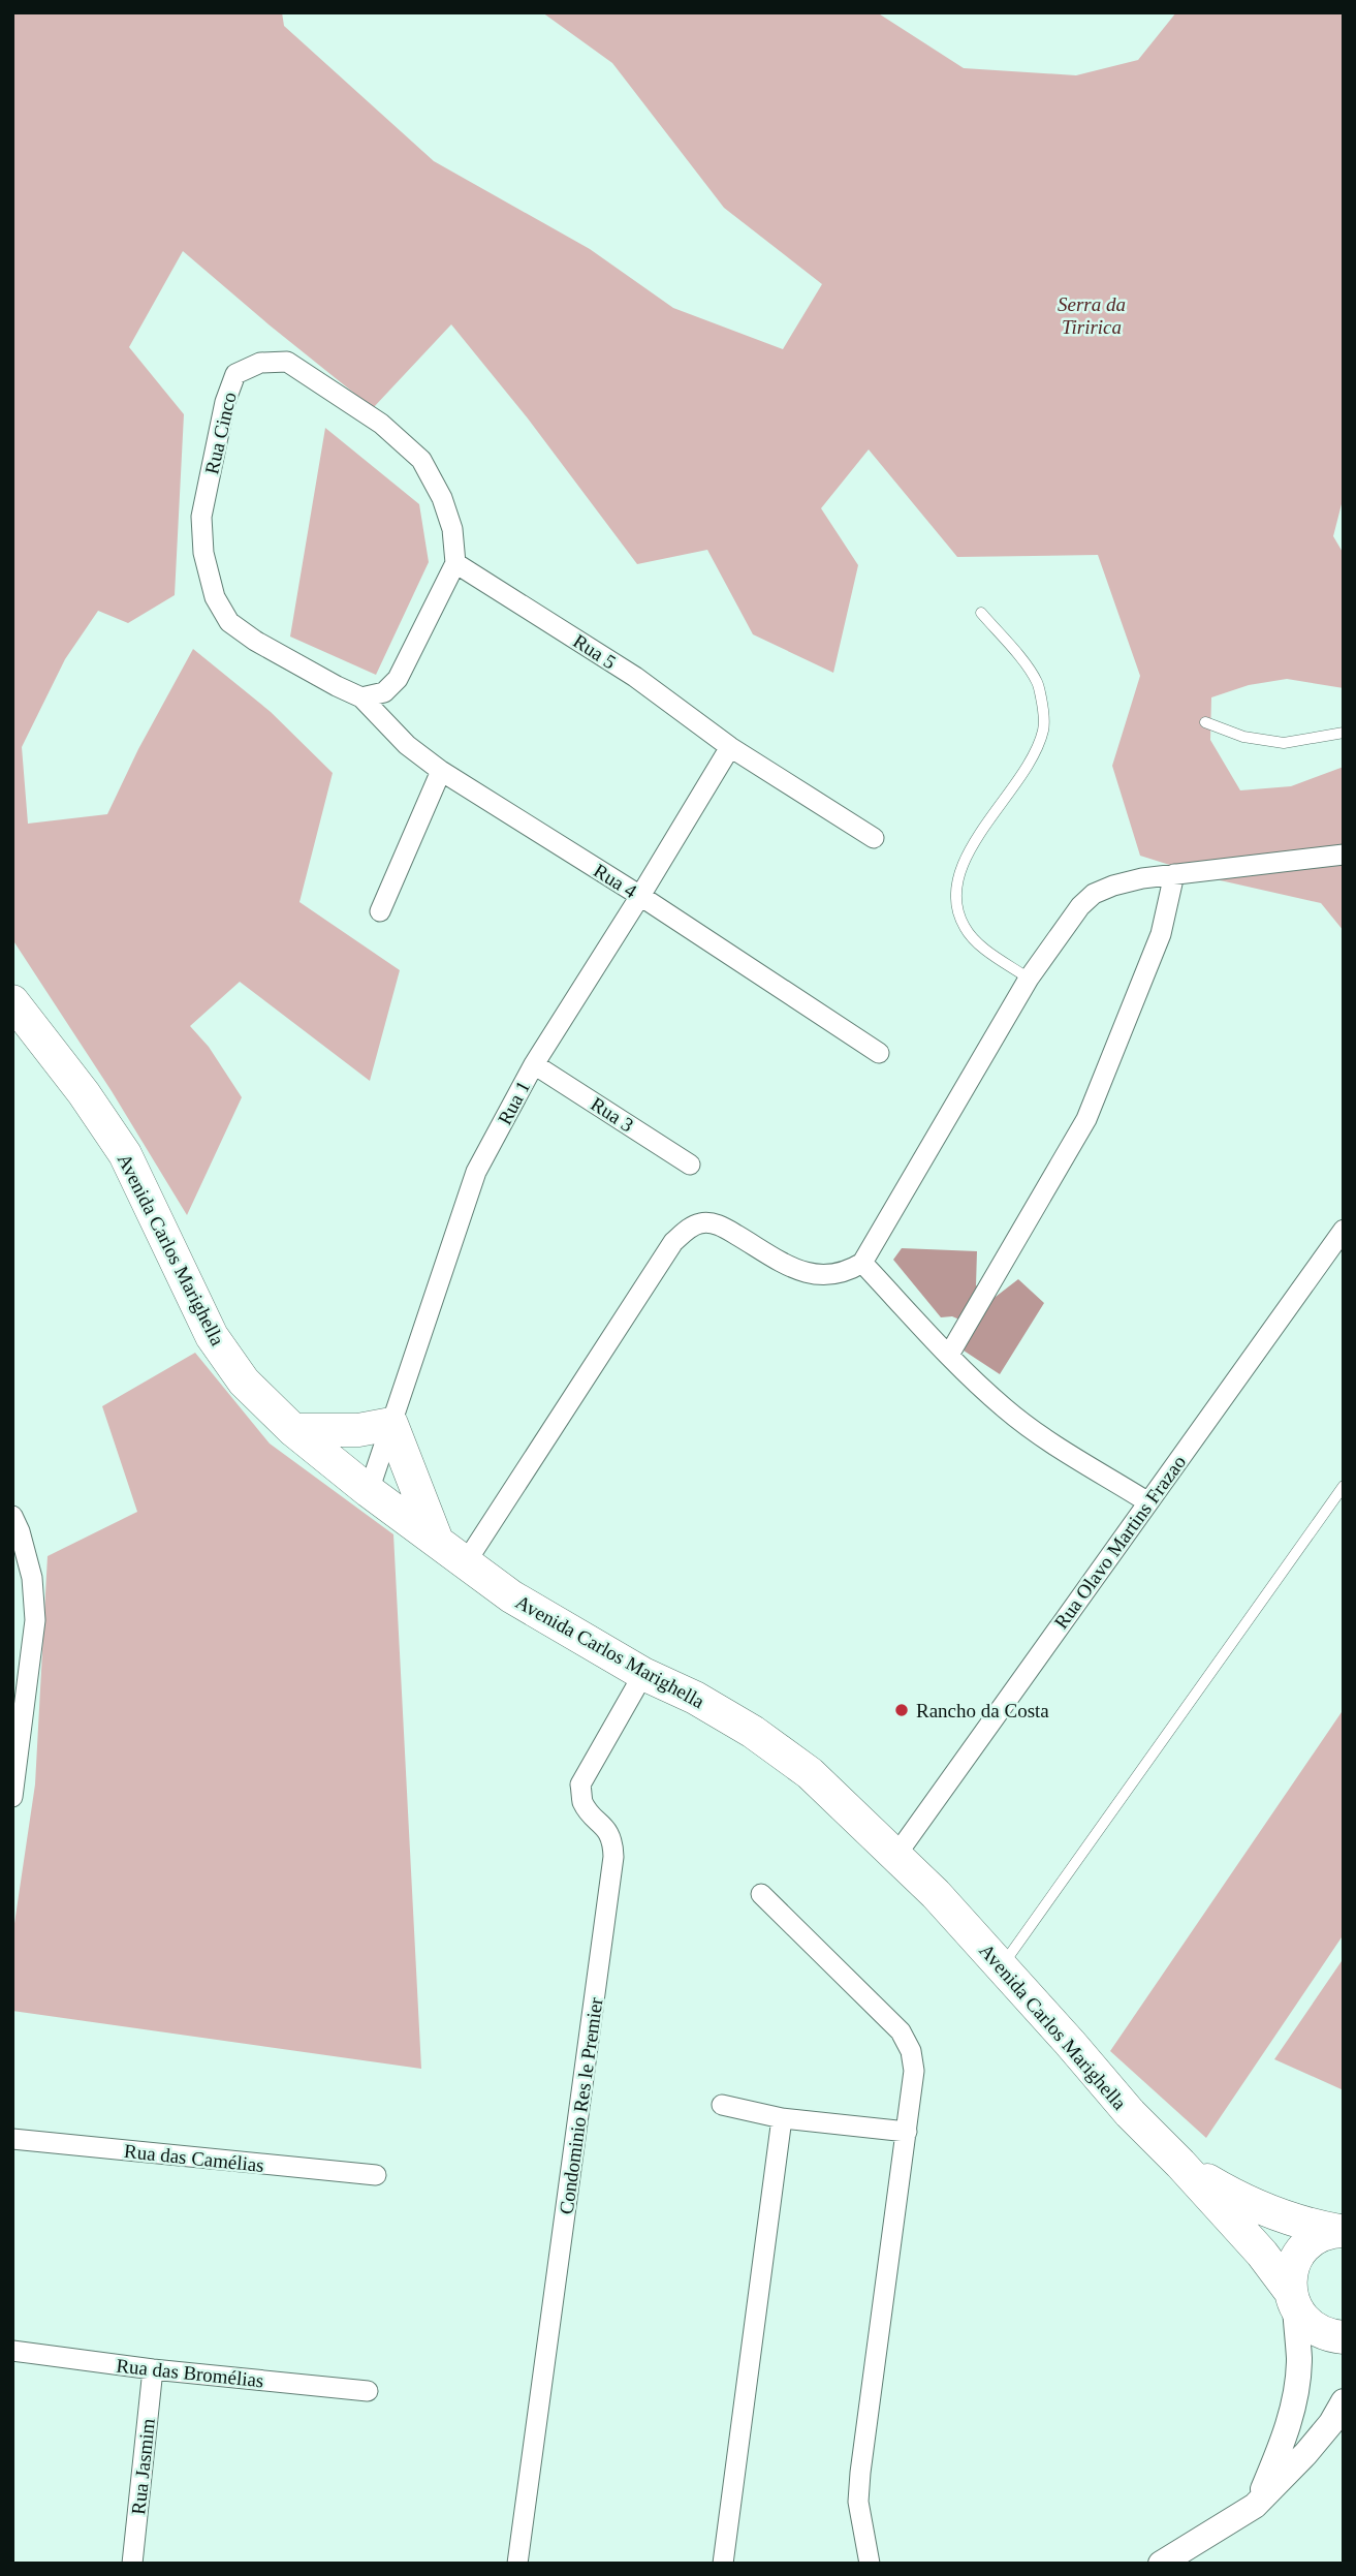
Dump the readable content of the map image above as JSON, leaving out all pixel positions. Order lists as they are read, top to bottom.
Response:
{
  "streets": {
    "main road": ["Avenida Carlos Marighella"],
    "street": [
      "Rua Cinco",
      "Rua 5",
      "Rua 4",
      "Rua 1",
      "Rua 3",
      "Rua Olavo Martins Frazao",
      "Condominio Res le Premier",
      "Rua das Camélias",
      "Rua das Bromélias",
      "Rua Jasmim"
    ]
  },
  "crossings": [
    ["Rua Cinco", "Rua 5"],
    ["Rua Cinco", "Rua 4"],
    ["Rua 5", "Rua 1"],
    ["Rua 4", "Rua 1"],
    ["Rua 1", "Rua 3"],
    ["Rua 1", "Avenida Carlos Marighella"],
    ["Avenida Carlos Marighella", "Rua Olavo Martins Frazao"],
    ["Avenida Carlos Marighella", "Condominio Res le Premier"],
    ["Rua das Bromélias", "Rua Jasmim"]
  ],
  "parks": ["Serra da Tiririca"],
  "places": ["Rancho da Costa"]
}
